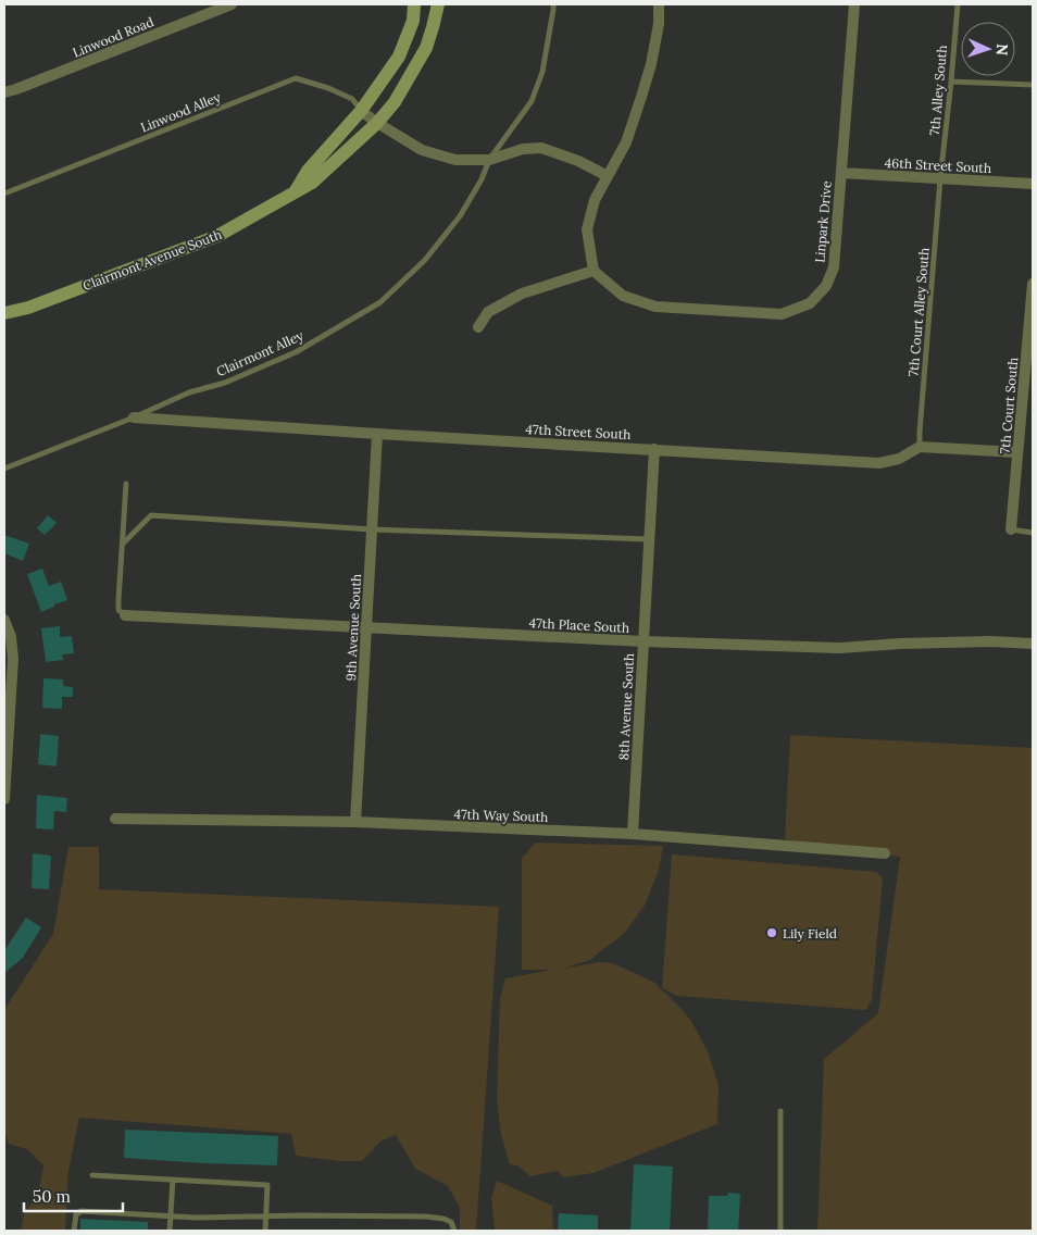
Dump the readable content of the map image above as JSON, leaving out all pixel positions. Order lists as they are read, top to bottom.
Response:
{
  "streets": {
    "street": [
      "Linwood Road",
      "46th Street South",
      "Linpark Drive",
      "Clairmont Avenue South",
      "7th Court South",
      "47th Street South",
      "47th Place South",
      "9th Avenue South",
      "8th Avenue South",
      "47th Way South"
    ],
    "lane": [
      "7th Alley South",
      "Linwood Alley",
      "7th Court Alley South",
      "Clairmont Alley"
    ]
  },
  "crossings": [
    ["7th Alley South", "46th Street South"],
    ["7th Alley South", "7th Court Alley South"],
    ["Linwood Alley", "Clairmont Avenue South"],
    ["46th Street South", "Linpark Drive"],
    ["46th Street South", "7th Court Alley South"],
    ["7th Court Alley South", "47th Street South"],
    ["Clairmont Alley", "47th Street South"],
    ["47th Street South", "9th Avenue South"],
    ["47th Street South", "8th Avenue South"],
    ["47th Place South", "9th Avenue South"],
    ["47th Place South", "8th Avenue South"],
    ["9th Avenue South", "47th Way South"],
    ["8th Avenue South", "47th Way South"]
  ],
  "places": ["Lily Field"],
  "scale_bar": "50 m",
  "north": "right"
}
